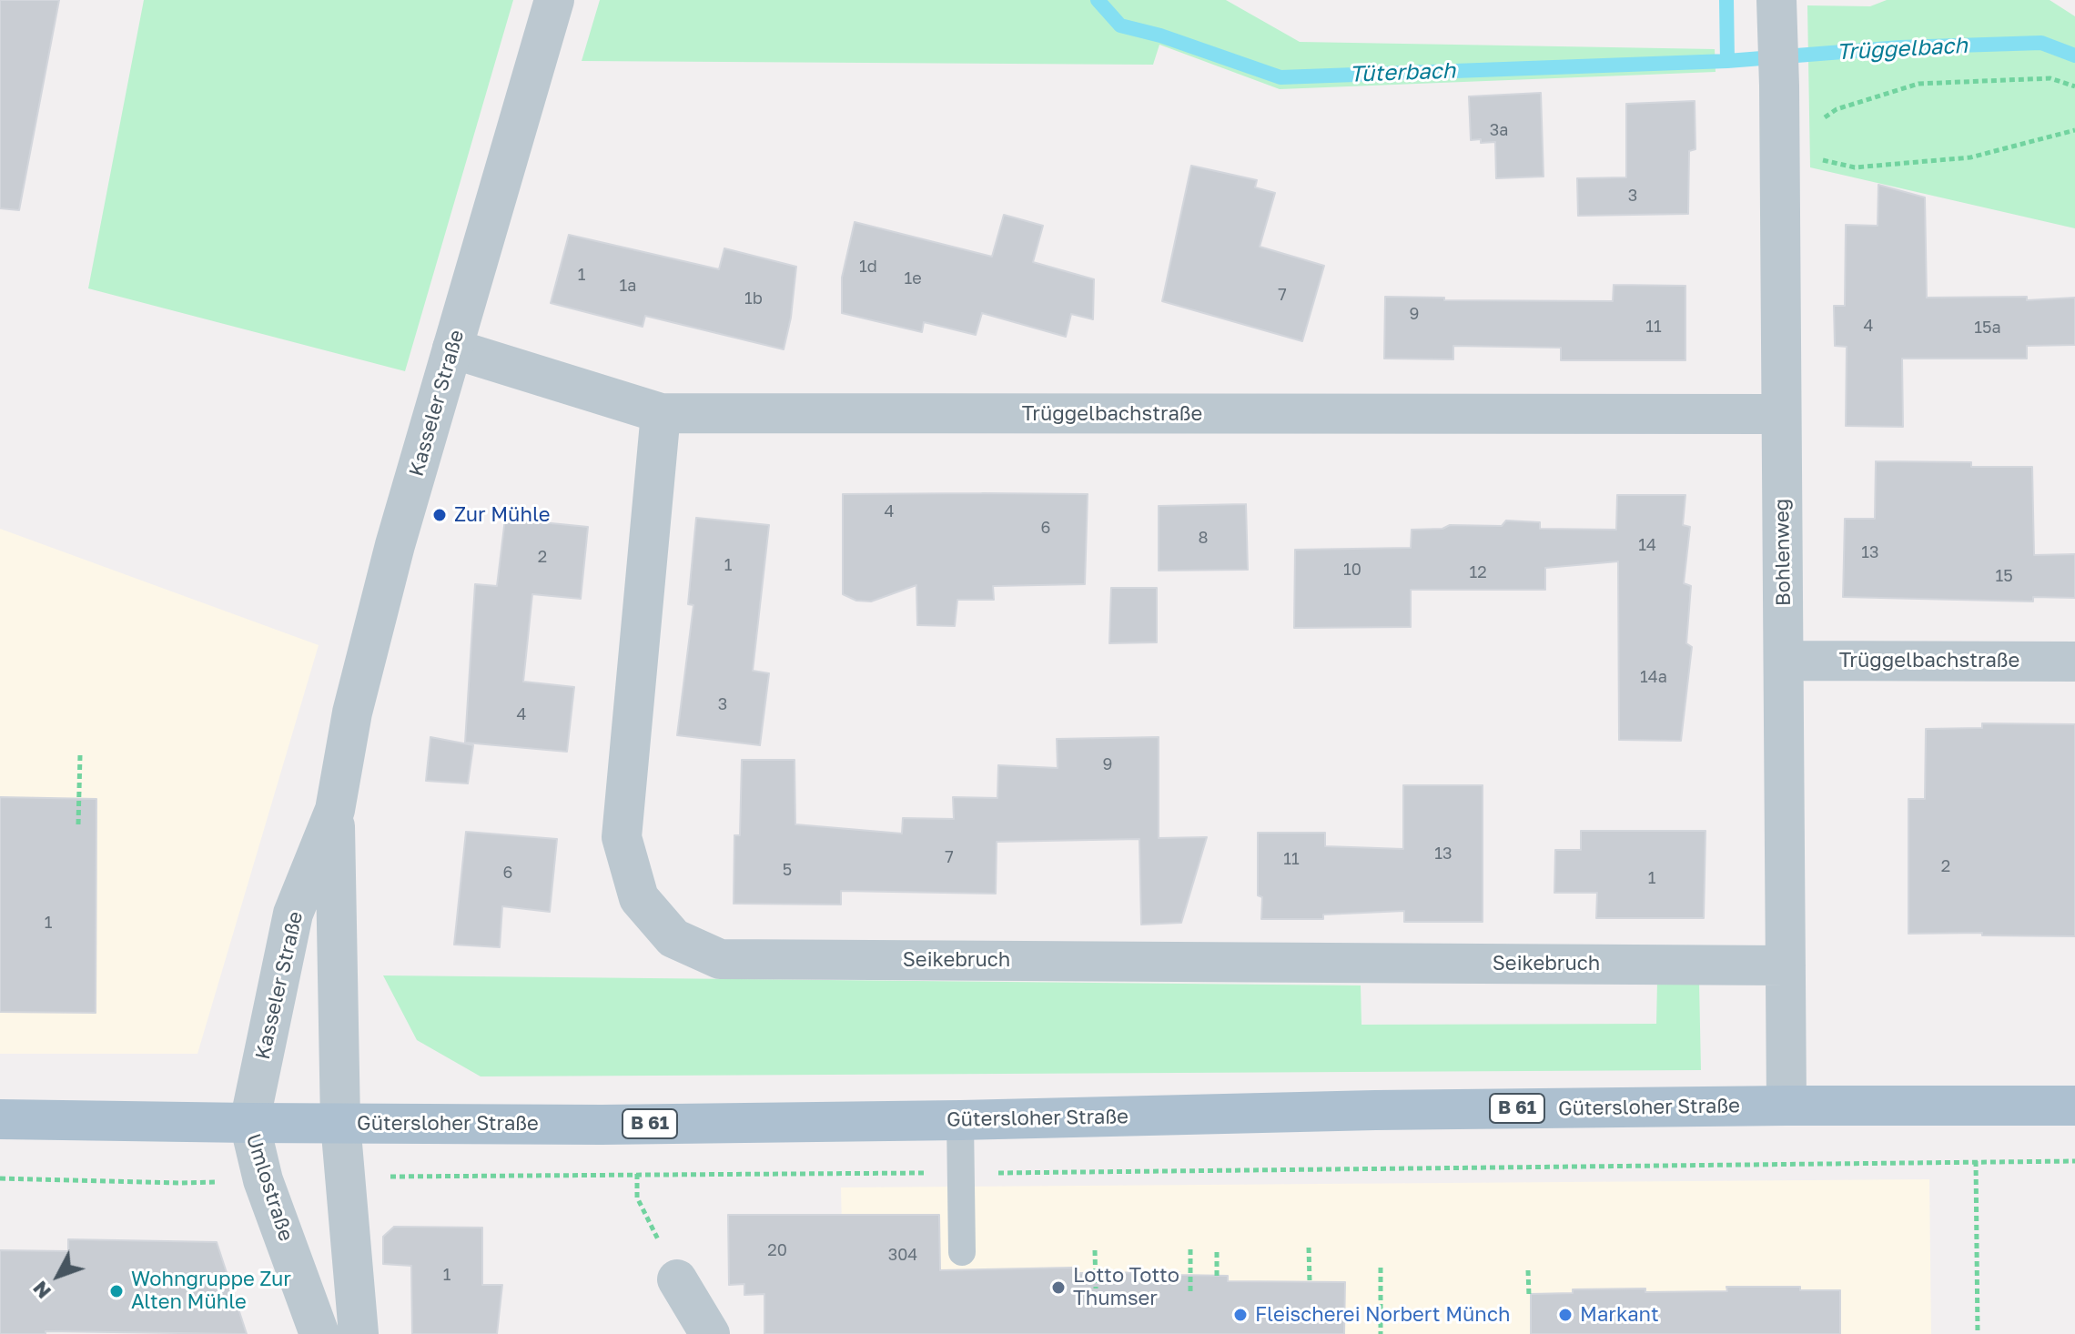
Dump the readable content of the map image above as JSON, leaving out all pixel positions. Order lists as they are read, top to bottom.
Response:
{
  "streets": {
    "main road": ["Gütersloher Straße", "B 61"],
    "street": [
      "Kasseler Straße",
      "Trüggelbachstraße",
      "Bohlenweg",
      "Seikebruch",
      "Umlostraße"
    ]
  },
  "crossings": [
    ["Kasseler Straße", "Trüggelbachstraße"],
    ["Kasseler Straße", "Gütersloher Straße"],
    ["Kasseler Straße", "Umlostraße"],
    ["Trüggelbachstraße", "Bohlenweg"],
    ["Trüggelbachstraße", "Seikebruch"],
    ["Bohlenweg", "Seikebruch"],
    ["Bohlenweg", "Gütersloher Straße"],
    ["Gütersloher Straße", "Umlostraße"]
  ],
  "water": ["Trüggelbach", "Tüterbach"],
  "places": [
    "Zur Mühle",
    "Lotto Totto Thumser",
    "Wohngruppe Zur Alten Mühle",
    "Fleischerei Norbert Münch",
    "Markant"
  ],
  "house_numbers": [
    "3a",
    "3",
    "1d",
    "1",
    "1e",
    "1a",
    "7",
    "1b",
    "9",
    "4",
    "11",
    "15a",
    "4",
    "6",
    "8",
    "14",
    "13",
    "2",
    "1",
    "10",
    "12",
    "15",
    "14a",
    "3",
    "4",
    "9",
    "13",
    "7",
    "11",
    "2",
    "5",
    "6",
    "1",
    "1",
    "20",
    "304",
    "1"
  ],
  "north": "bottom left"
}
